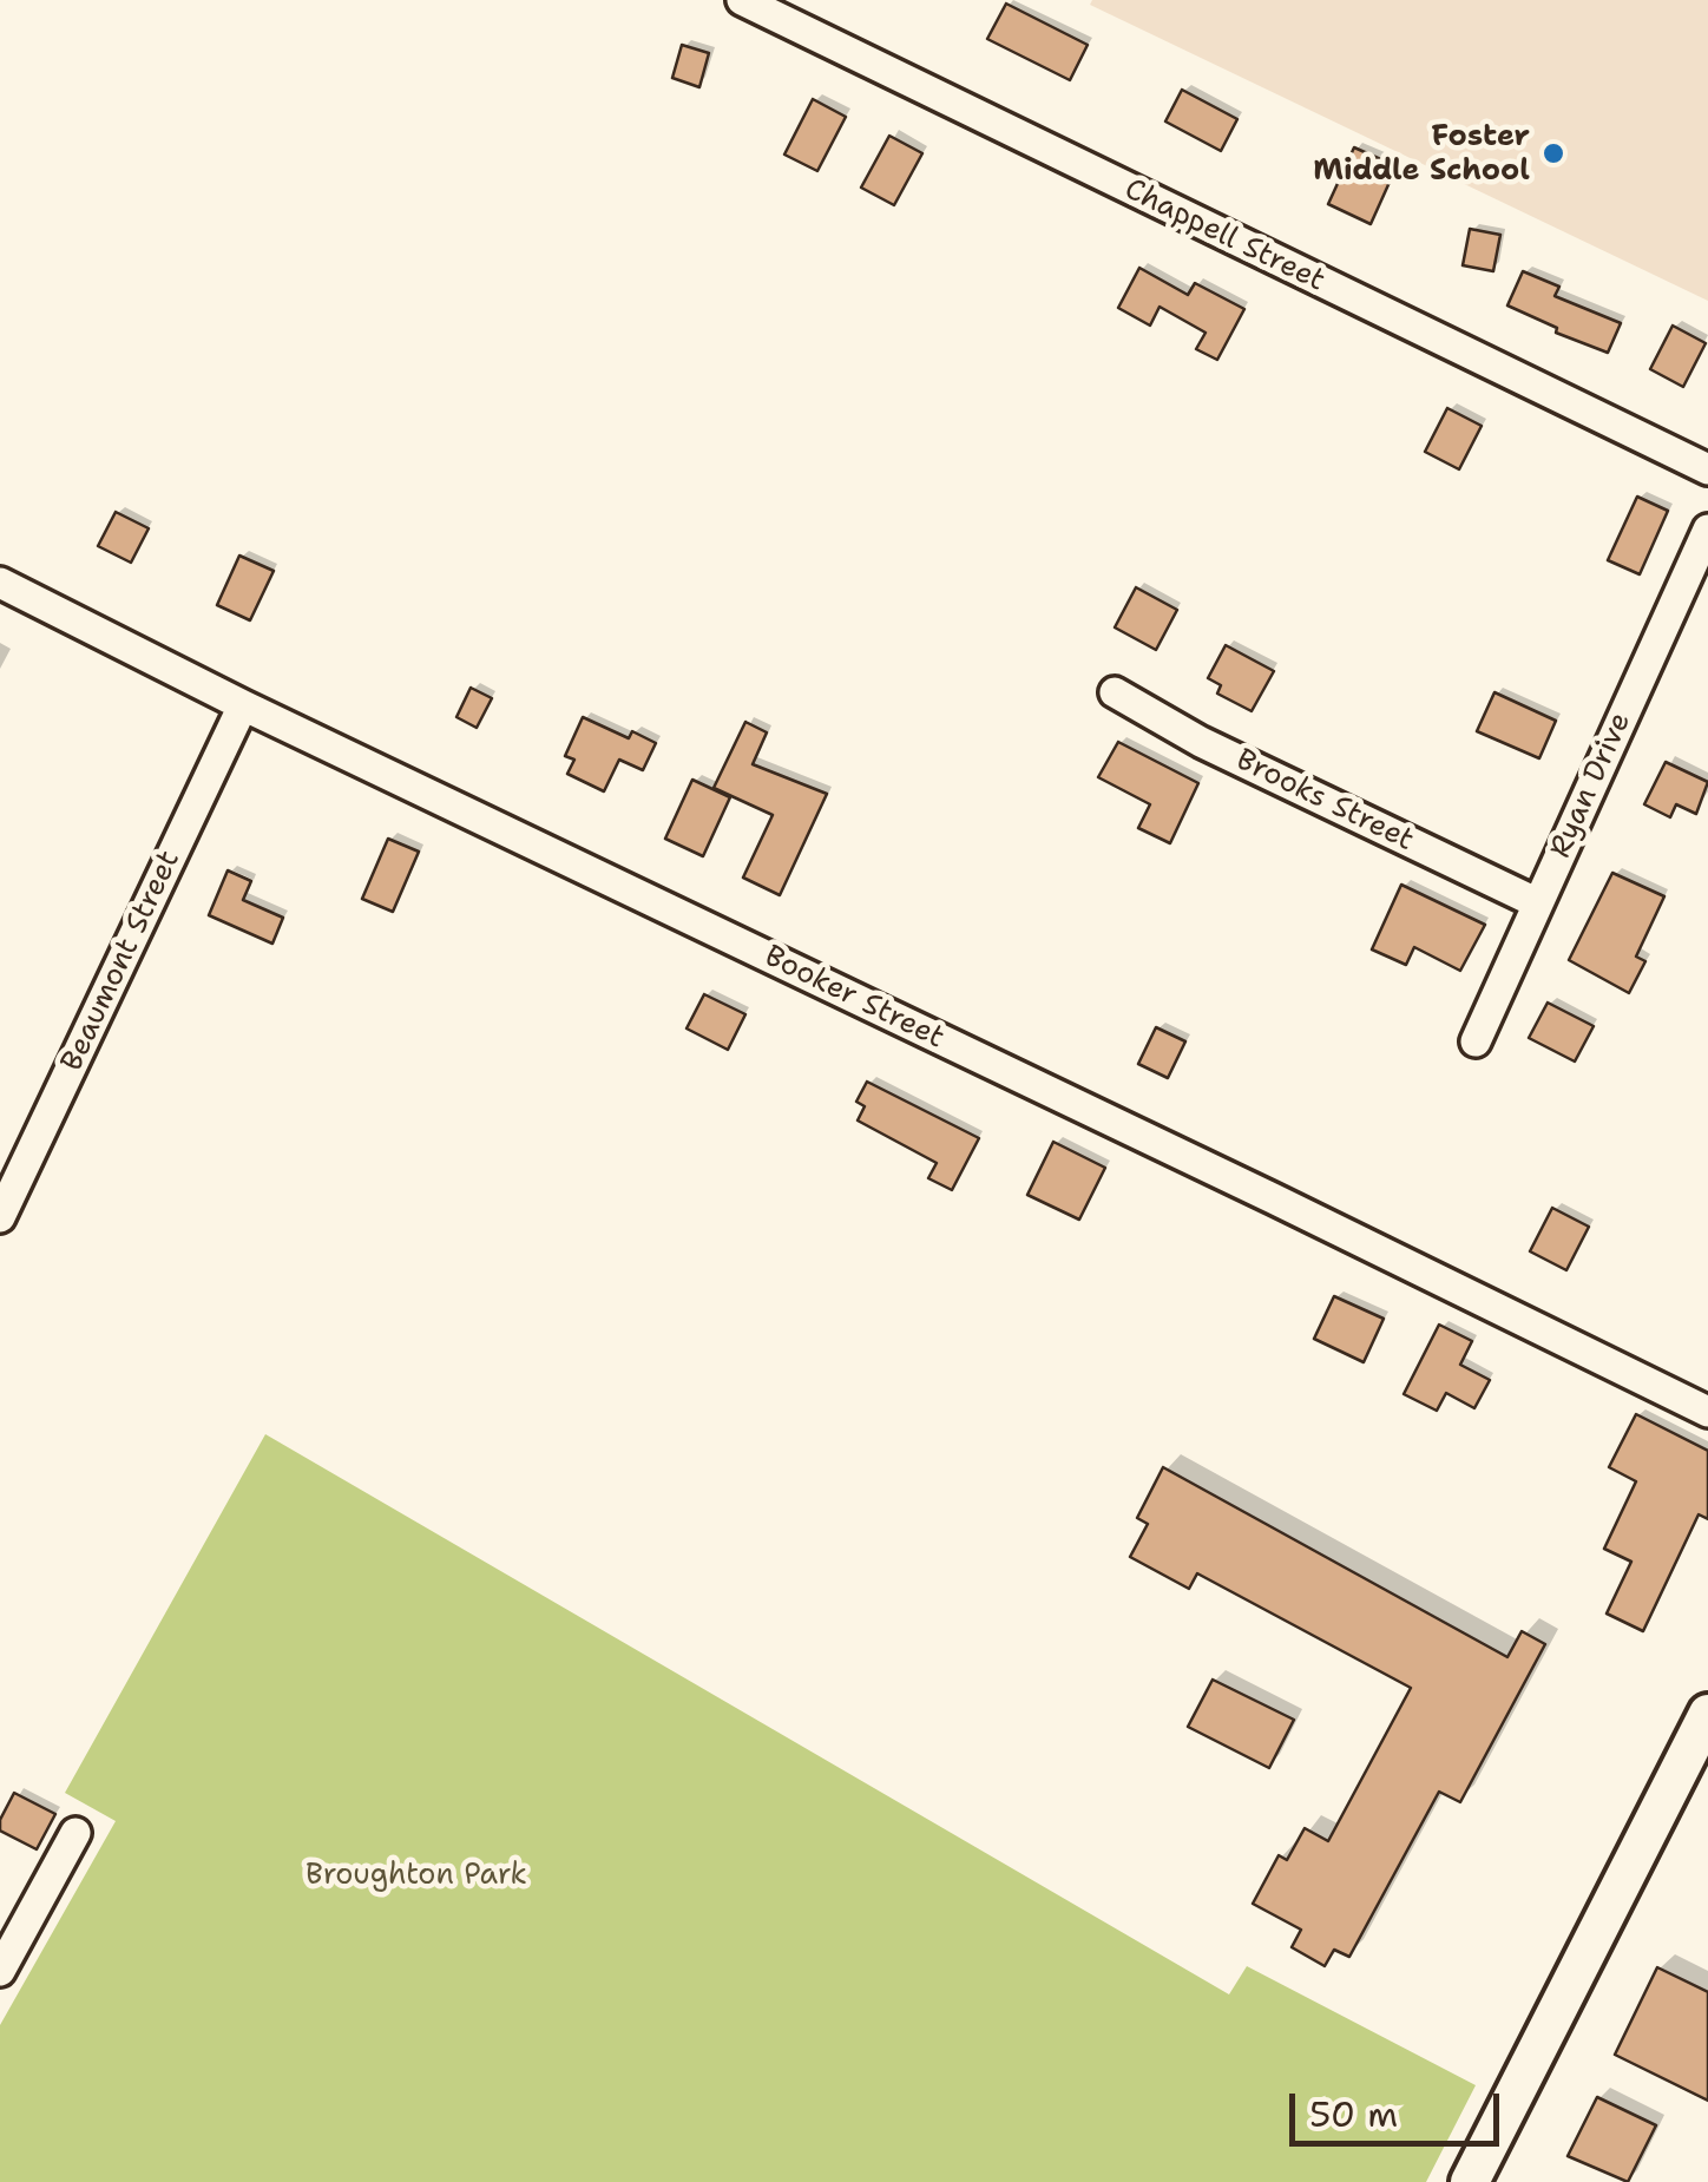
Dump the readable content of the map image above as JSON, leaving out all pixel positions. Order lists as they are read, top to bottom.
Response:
{
  "streets": {
    "street": [
      "Chappell Street",
      "Ryan Drive",
      "Brooks Street",
      "Beaumont Street",
      "Booker Street"
    ]
  },
  "crossings": [
    ["Ryan Drive", "Brooks Street"],
    ["Beaumont Street", "Booker Street"]
  ],
  "parks": ["Broughton Park"],
  "places": ["Foster Middle School"],
  "scale_bar": "50 m"
}
